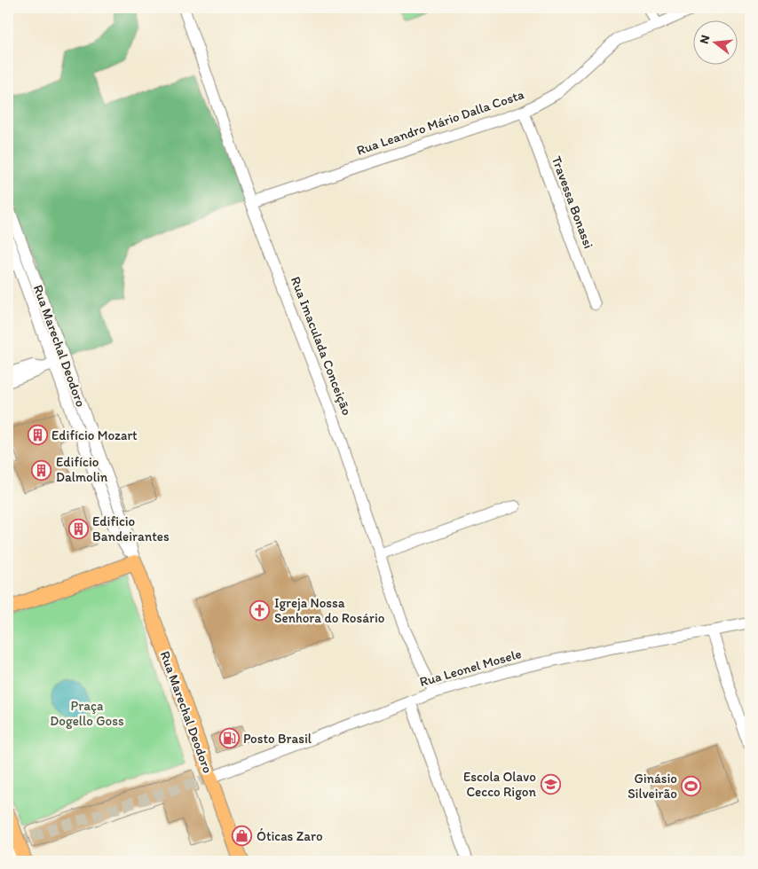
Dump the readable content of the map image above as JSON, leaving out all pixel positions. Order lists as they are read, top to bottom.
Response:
{
  "streets": {
    "main road": ["Rua Marechal Deodoro"],
    "street": [
      "Rua Leandro Mário Dalla Costa",
      "Travessa Bonassi",
      "Rua Imaculada Conceição",
      "Rua Leonel Mosele"
    ]
  },
  "crossings": [
    ["Rua Leandro Mário Dalla Costa", "Travessa Bonassi"],
    ["Rua Leandro Mário Dalla Costa", "Rua Imaculada Conceição"],
    ["Rua Marechal Deodoro", "Rua Leonel Mosele"],
    ["Rua Imaculada Conceição", "Rua Leonel Mosele"]
  ],
  "parks": ["Praça Dogello Goss"],
  "places": {
    "building": ["Edifício Mozart", "Edifício Dalmolin", "Edificio Bandeirantes"],
    "church": ["Igreja Nossa Senhora do Rosário"],
    "fuel station": ["Posto Brasil"],
    "school or university": ["Escola Olavo Cecco Rigon"],
    "sports": ["Ginásio Silveirão"],
    "shop": ["Óticas Zaro"]
  },
  "north": "left"
}
